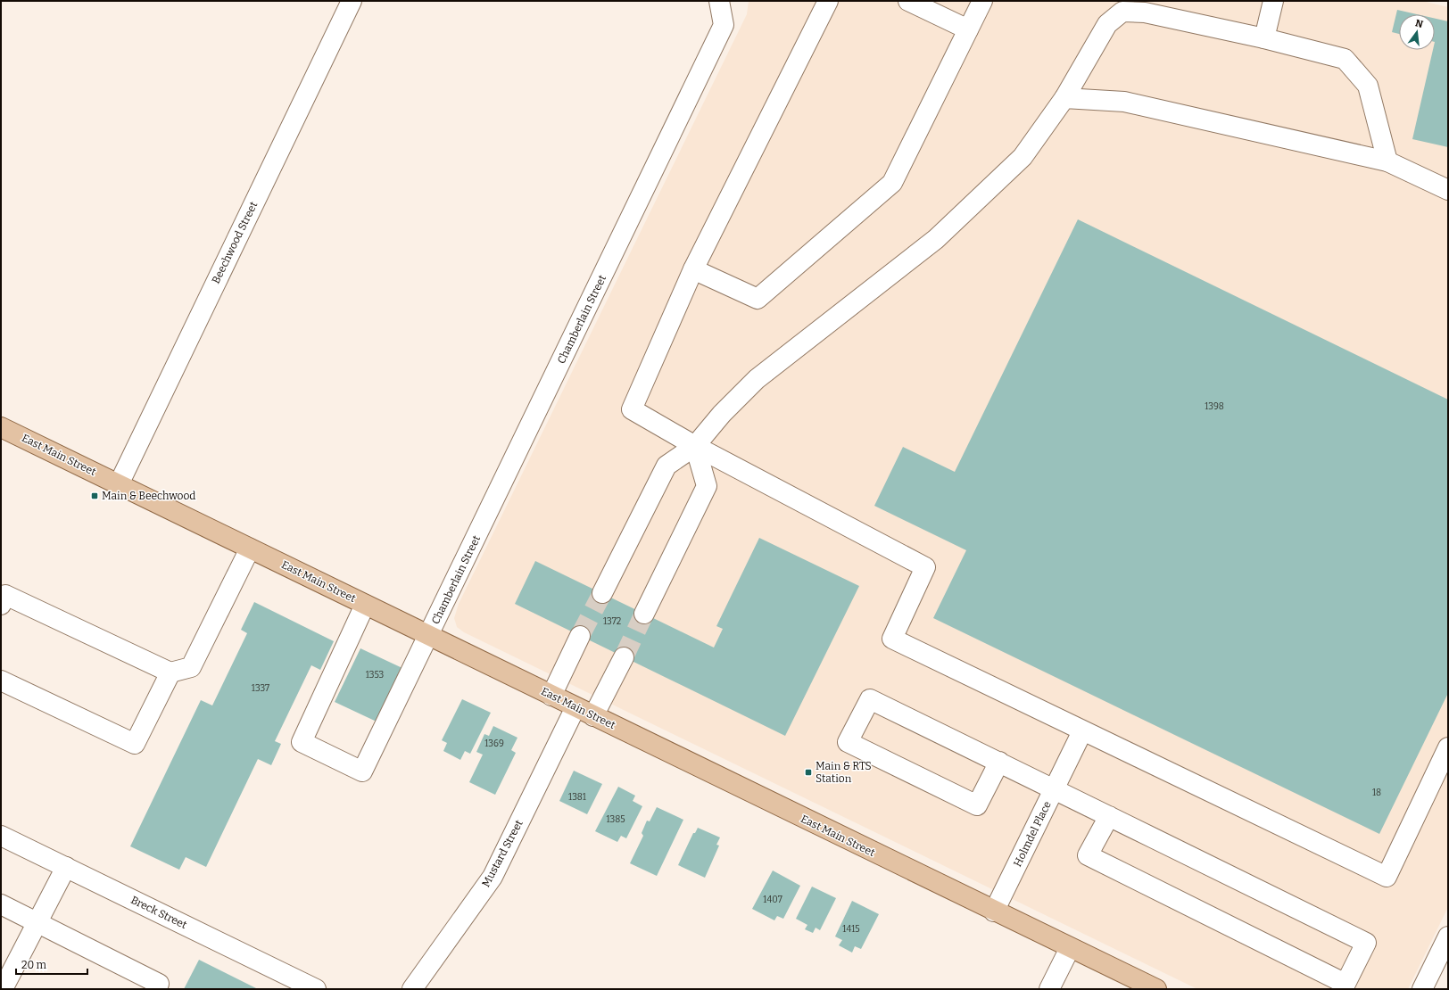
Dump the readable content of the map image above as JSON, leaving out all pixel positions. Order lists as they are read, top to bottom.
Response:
{
  "streets": {
    "main road": ["East Main Street"],
    "street": [
      "Beechwood Street",
      "Chamberlain Street",
      "Holmdel Place",
      "Mustard Street",
      "Breck Street"
    ]
  },
  "crossings": [
    ["Beechwood Street", "East Main Street"],
    ["Chamberlain Street", "East Main Street"],
    ["East Main Street", "Holmdel Place"],
    ["East Main Street", "Mustard Street"]
  ],
  "places": {
    "transit": ["Main & Beechwood", "Main & RTS Station"]
  },
  "house_numbers": [
    "1398",
    "1372",
    "1353",
    "1337",
    "1369",
    "18",
    "1381",
    "1385",
    "1407",
    "1415"
  ],
  "scale_bar": "20 m",
  "north": "top"
}
